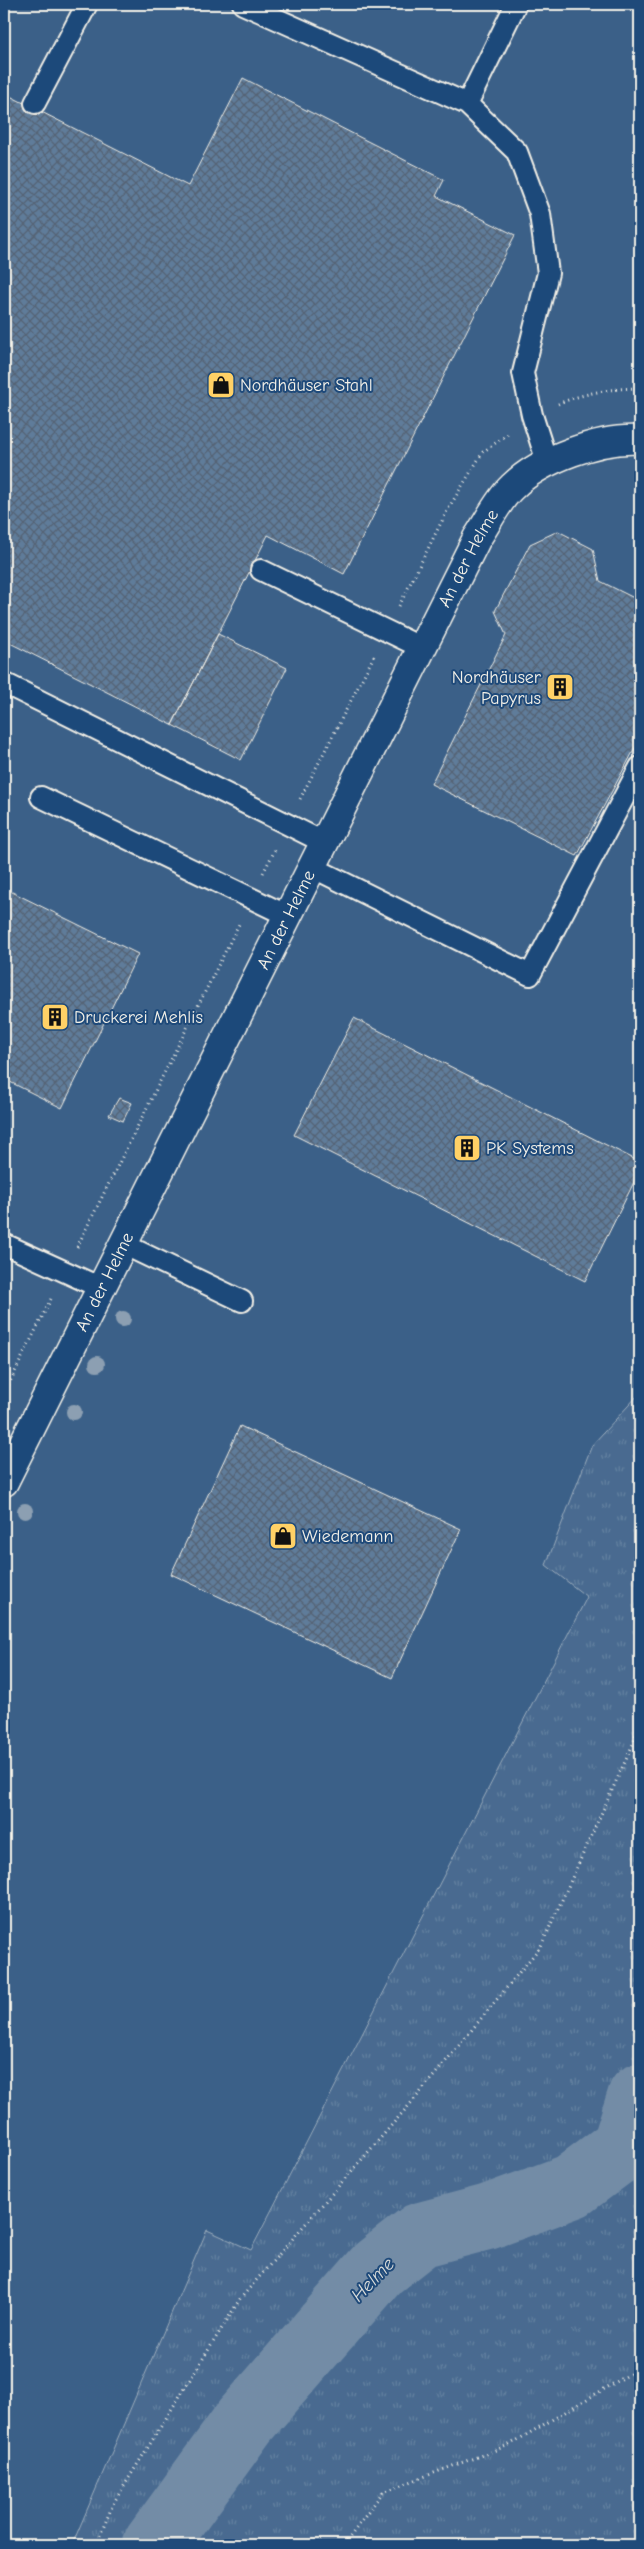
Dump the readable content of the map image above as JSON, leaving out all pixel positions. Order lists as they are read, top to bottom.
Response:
{
  "streets": {
    "street": ["An der Helme"]
  },
  "water": ["Helme"],
  "places": {
    "shop": ["Nordhäuser Stahl", "Wiedemann"],
    "building": ["Nordhäuser Papyrus", "Druckerei Mehlis", "PK Systems"]
  }
}
